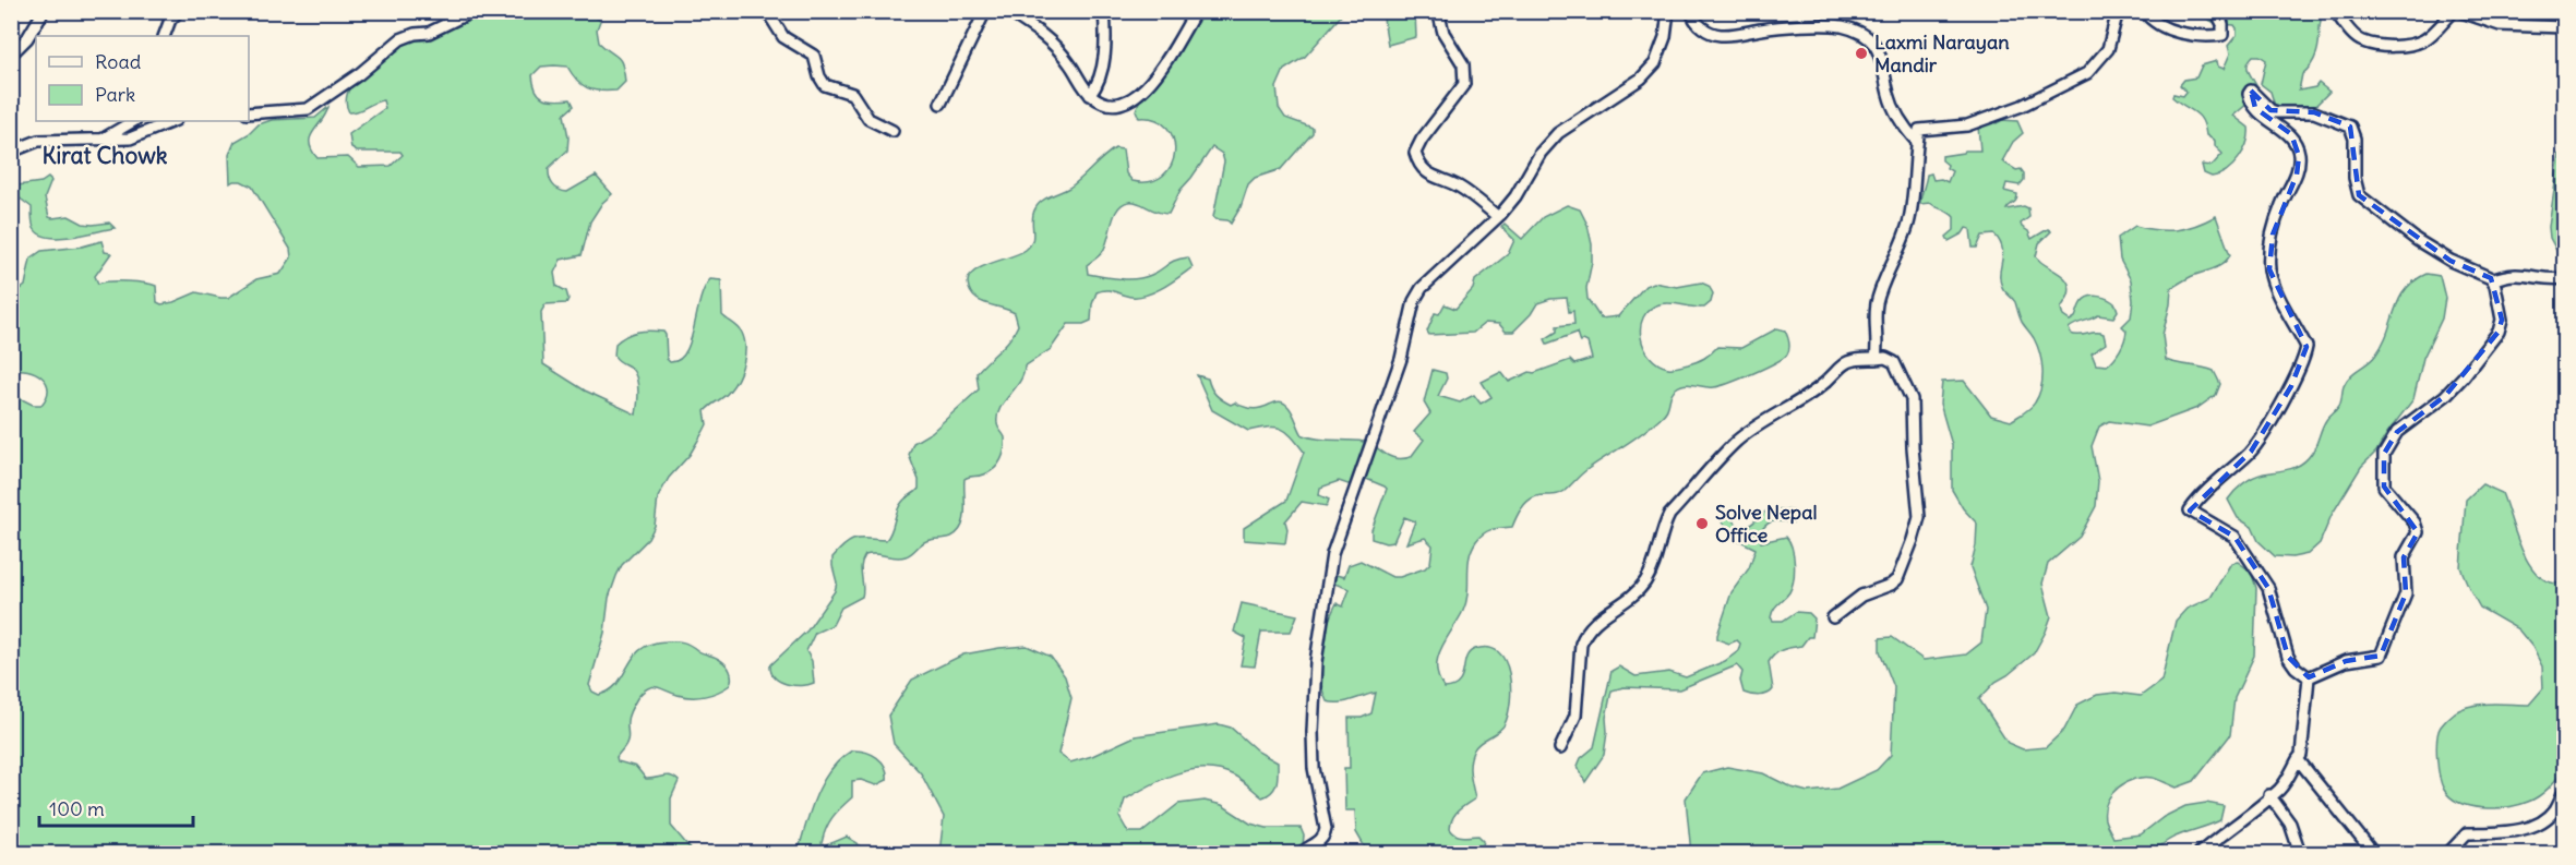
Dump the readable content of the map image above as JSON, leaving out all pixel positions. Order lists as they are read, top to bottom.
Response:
{
  "districts": ["Kirat Chowk"],
  "places": ["Laxmi Narayan Mandir", "Solve Nepal Office"],
  "legend": ["Road", "Park"],
  "scale_bar": "100 m"
}
